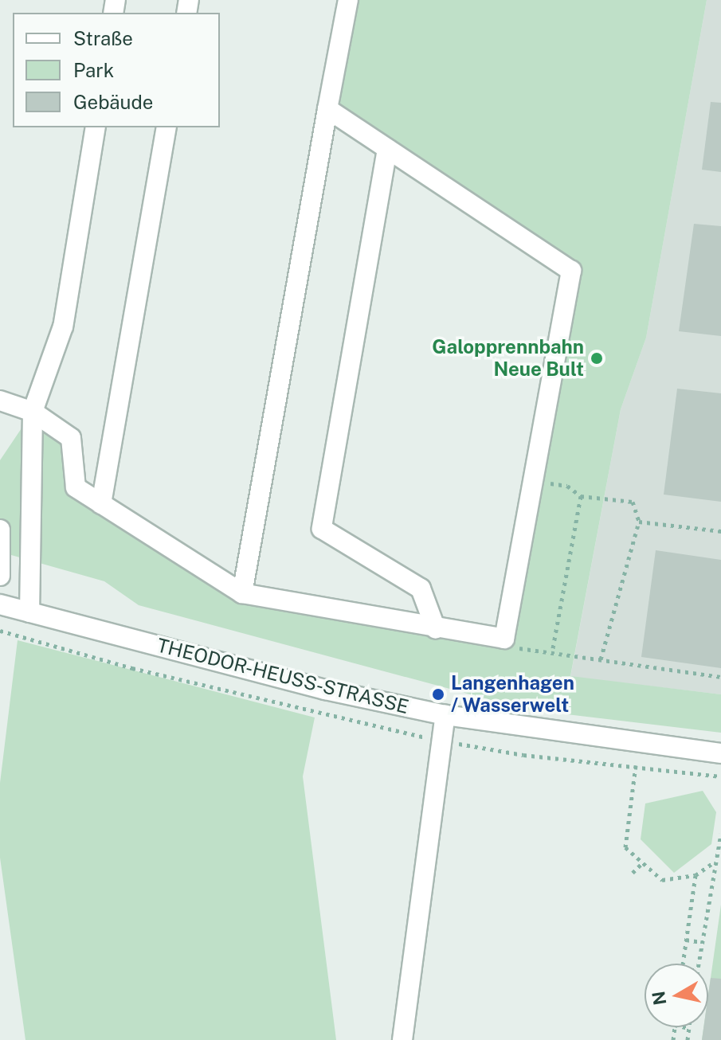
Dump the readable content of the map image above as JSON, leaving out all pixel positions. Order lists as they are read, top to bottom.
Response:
{
  "streets": {
    "street": ["THEODOR-HEUSS-STRASSE"]
  },
  "places": ["Galopprennbahn Neue Bult", "Langenhagen / Wasserwelt"],
  "legend": ["Straße", "Park", "Gebäude"],
  "north": "left"
}
